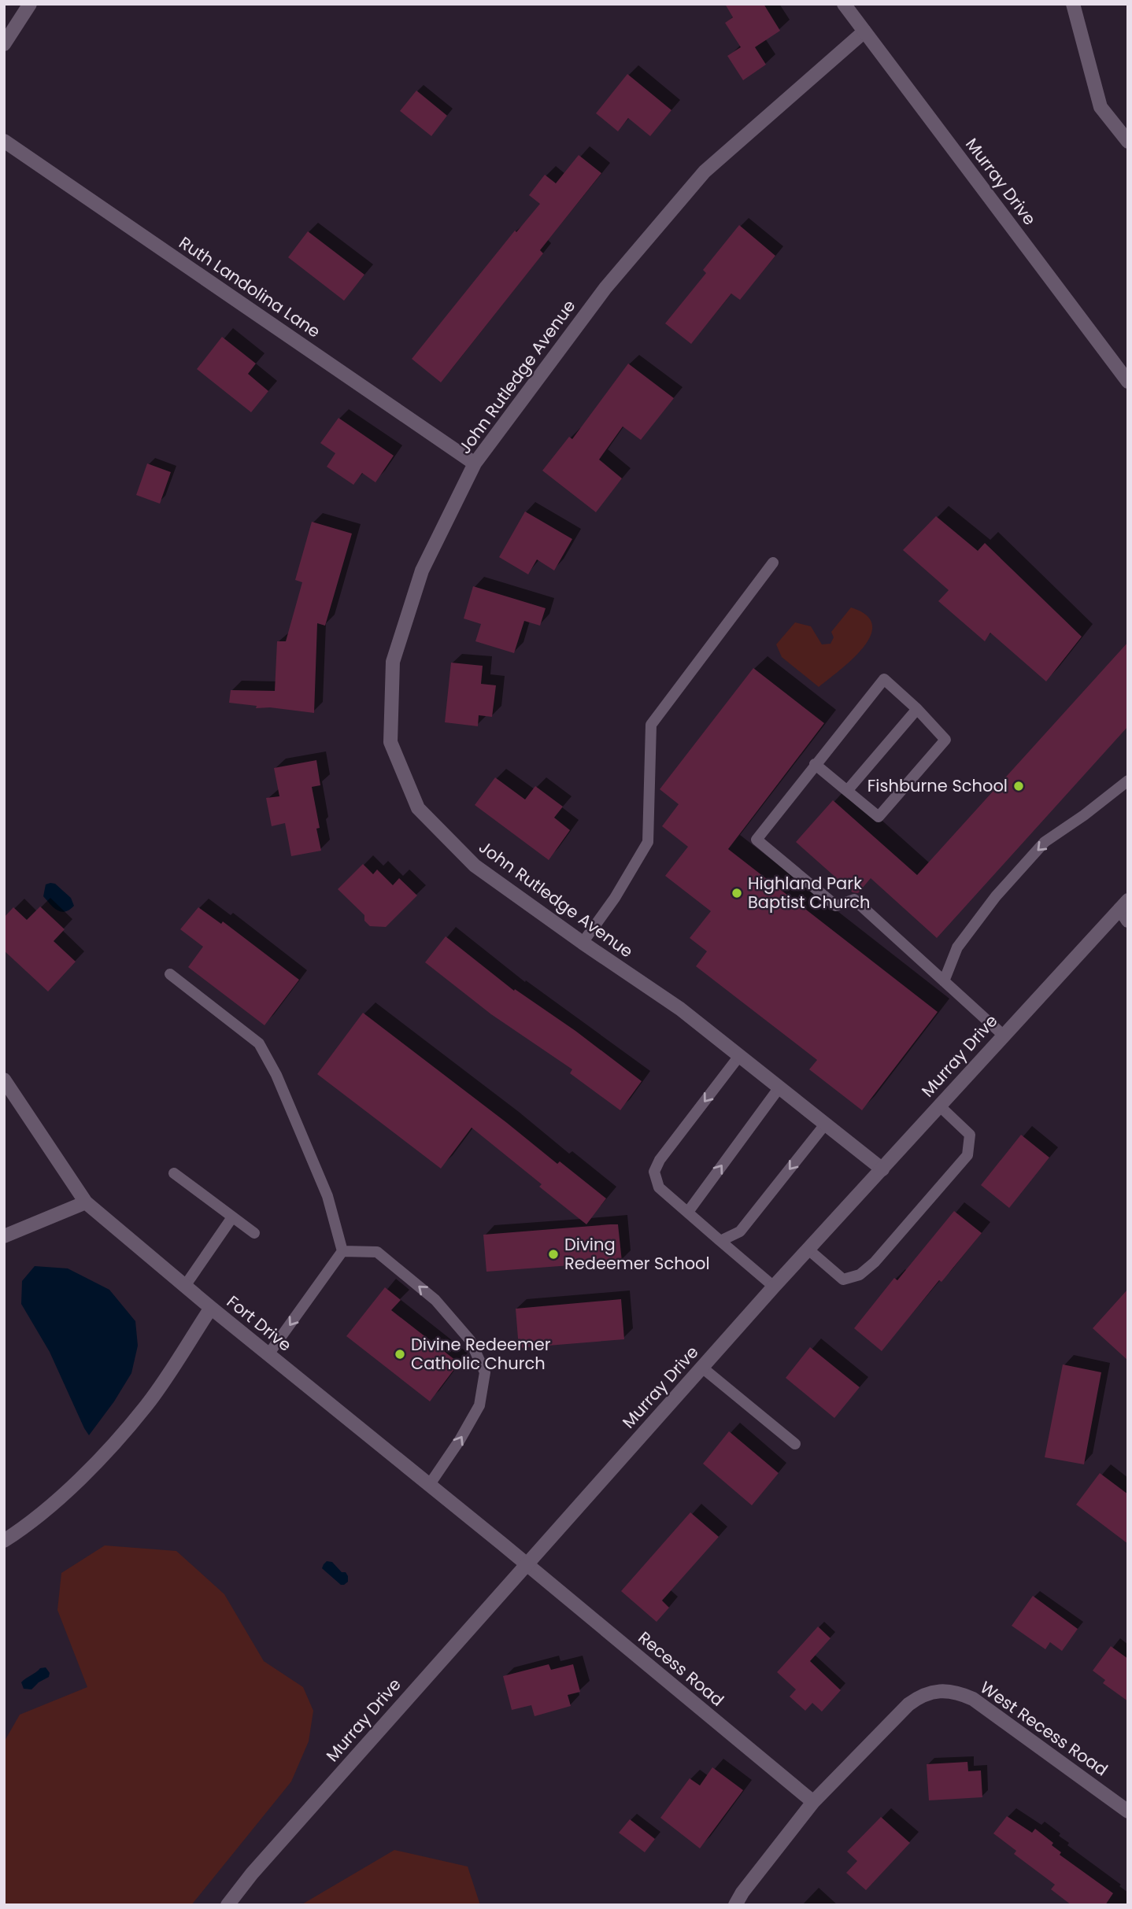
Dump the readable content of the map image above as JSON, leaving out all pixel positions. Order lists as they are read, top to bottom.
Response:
{
  "streets": {
    "street": [
      "Murray Drive",
      "Ruth Landolina Lane",
      "John Rutledge Avenue",
      "Fort Drive",
      "Recess Road",
      "West Recess Road"
    ]
  },
  "crossings": [
    ["Murray Drive", "John Rutledge Avenue"],
    ["Murray Drive", "Fort Drive"],
    ["Murray Drive", "Recess Road"],
    ["Ruth Landolina Lane", "John Rutledge Avenue"],
    ["Fort Drive", "Recess Road"],
    ["Recess Road", "West Recess Road"]
  ],
  "places": [
    "Fishburne School",
    "Highland Park Baptist Church",
    "Diving Redeemer School",
    "Divine Redeemer Catholic Church"
  ]
}
